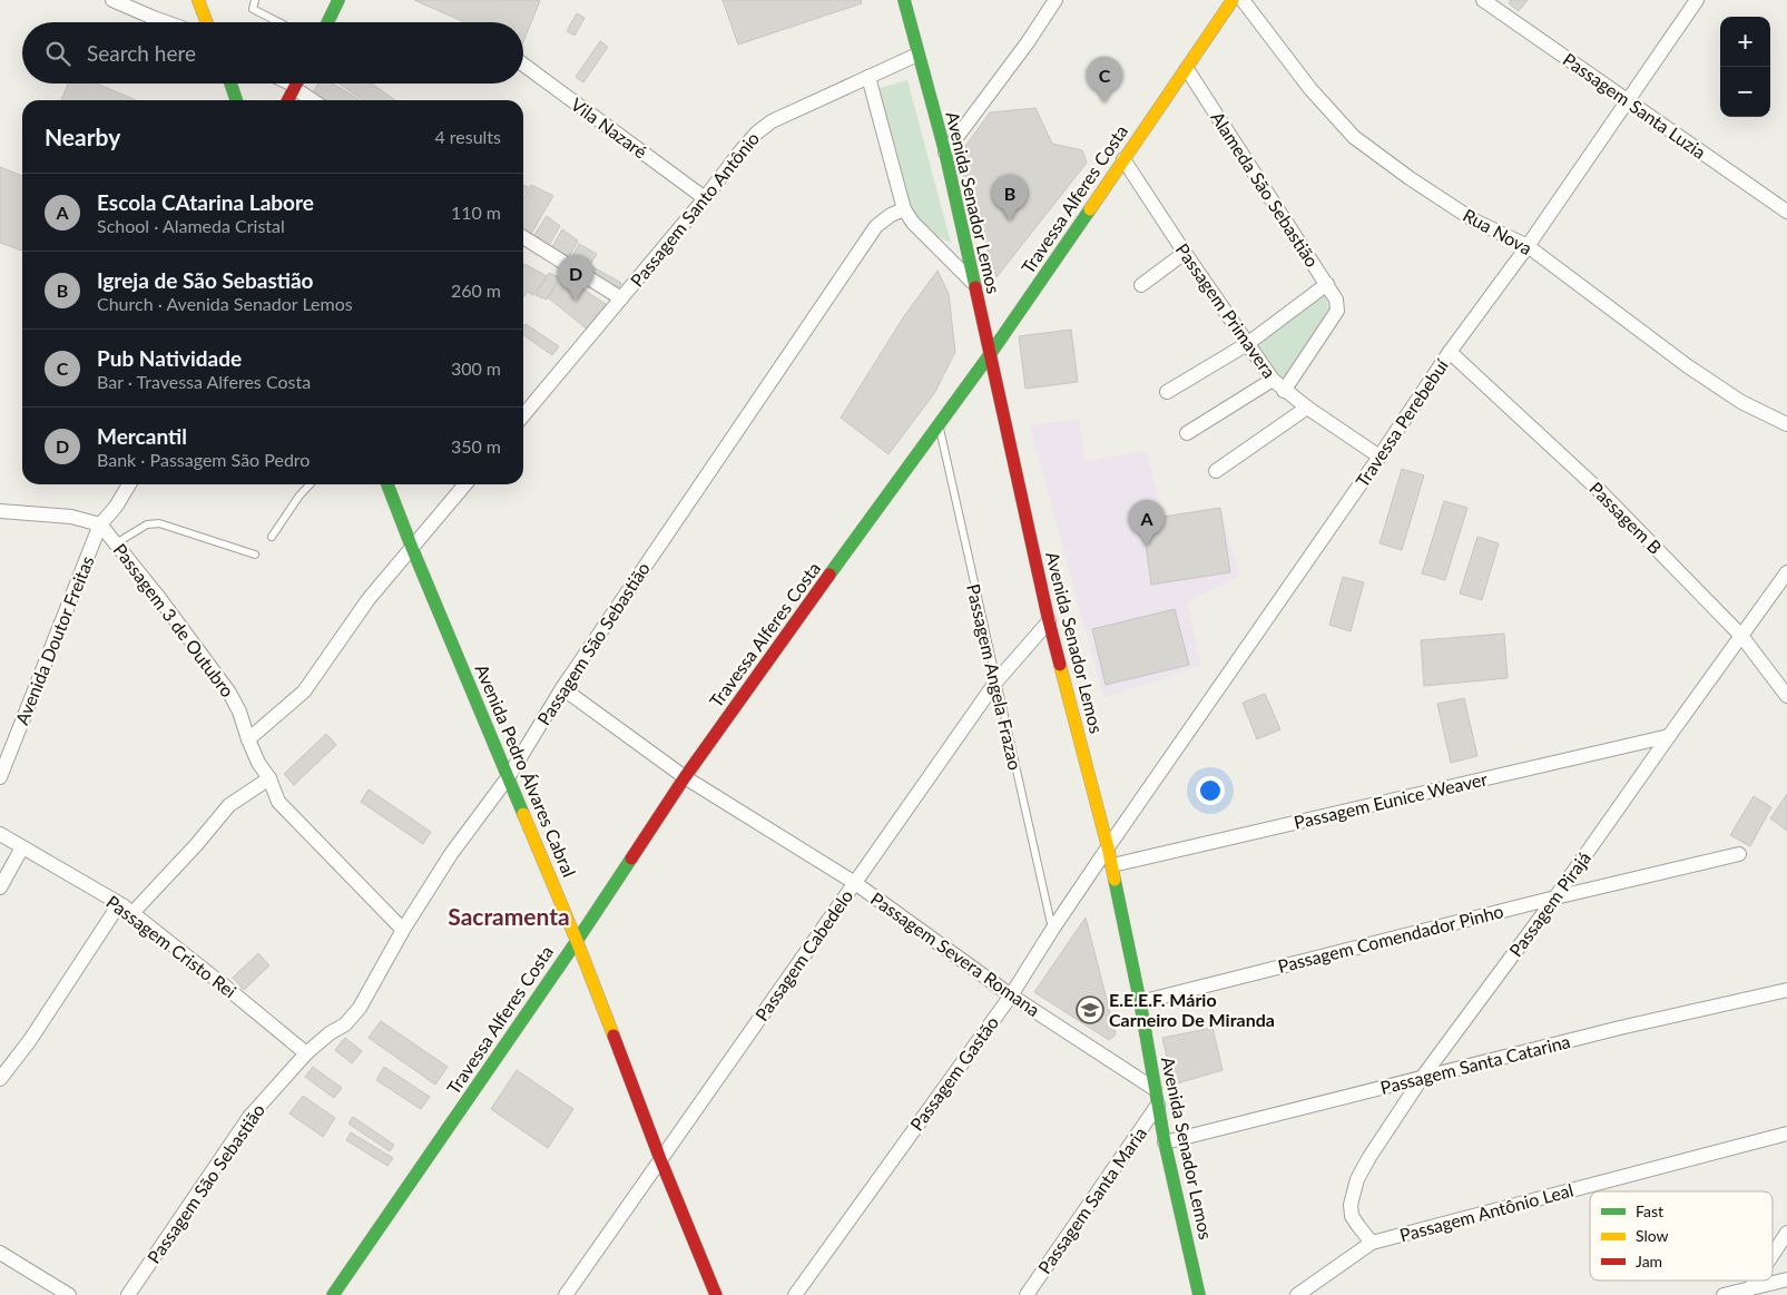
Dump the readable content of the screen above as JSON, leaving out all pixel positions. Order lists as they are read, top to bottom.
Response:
{
  "streets": {
    "main road": ["Travessa Alferes Costa", "Avenida Senador Lemos", "Avenida Pedro Álvares Cabral"],
    "street": [
      "Passagem Santa Luzia",
      "Vila Nazaré",
      "Alameda São Sebastião",
      "Passagem Santo Antônio",
      "Rua Nova",
      "Passagem Primavera",
      "Travessa Perebebuí",
      "Passagem B",
      "Passagem 3 de Outubro",
      "Avenida Doutor Freitas",
      "Passagem São Sebastião",
      "Passagem Eunice Weaver",
      "Passagem Pirajá",
      "Passagem Comendador Pinho",
      "Passagem Cristo Rei",
      "Passagem Severa Romana",
      "Passagem Cabedelo",
      "Passagem Santa Catarina",
      "Passagem Gastão",
      "Passagem Santa Maria",
      "Passagem Antônio Leal"
    ],
    "lane": ["Passagem Angela Frazao"]
  },
  "crossings": [
    ["Passagem Santa Luzia", "Travessa Perebebuí"],
    ["Vila Nazaré", "Passagem Santo Antônio"],
    ["Alameda São Sebastião", "Travessa Alferes Costa"],
    ["Alameda São Sebastião", "Passagem Primavera"],
    ["Travessa Alferes Costa", "Avenida Senador Lemos"],
    ["Travessa Alferes Costa", "Passagem Primavera"],
    ["Travessa Alferes Costa", "Passagem Angela Frazao"],
    ["Travessa Alferes Costa", "Avenida Pedro Álvares Cabral"],
    ["Travessa Alferes Costa", "Passagem Severa Romana"],
    ["Avenida Senador Lemos", "Passagem Santo Antônio"],
    ["Avenida Senador Lemos", "Travessa Perebebuí"],
    ["Avenida Senador Lemos", "Passagem Eunice Weaver"],
    ["Avenida Senador Lemos", "Passagem Comendador Pinho"],
    ["Avenida Senador Lemos", "Passagem Severa Romana"],
    ["Avenida Senador Lemos", "Passagem Cabedelo"],
    ["Avenida Senador Lemos", "Passagem Santa Catarina"],
    ["Avenida Senador Lemos", "Passagem Gastão"],
    ["Avenida Senador Lemos", "Passagem Santa Maria"],
    ["Rua Nova", "Travessa Perebebuí"],
    ["Passagem Primavera", "Travessa Perebebuí"],
    ["Travessa Perebebuí", "Passagem B"],
    ["Travessa Perebebuí", "Passagem Gastão"],
    ["Passagem B", "Passagem Pirajá"],
    ["Passagem 3 de Outubro", "Avenida Doutor Freitas"],
    ["Passagem 3 de Outubro", "Passagem São Sebastião"],
    ["Passagem São Sebastião", "Avenida Pedro Álvares Cabral"],
    ["Passagem São Sebastião", "Passagem Cristo Rei"],
    ["Passagem São Sebastião", "Passagem Severa Romana"],
    ["Passagem Angela Frazao", "Passagem Cabedelo"],
    ["Passagem Angela Frazao", "Passagem Gastão"],
    ["Avenida Pedro Álvares Cabral", "Passagem Cabedelo"],
    ["Passagem Eunice Weaver", "Passagem Pirajá"],
    ["Passagem Pirajá", "Passagem Comendador Pinho"],
    ["Passagem Pirajá", "Passagem Santa Catarina"],
    ["Passagem Pirajá", "Passagem Antônio Leal"],
    ["Passagem Severa Romana", "Passagem Cabedelo"],
    ["Passagem Severa Romana", "Passagem Gastão"]
  ],
  "districts": ["Sacramenta"],
  "places": {
    "school or university": ["E.E.E.F. Mário Carneiro De Miranda"]
  },
  "legend": ["Fast", "Slow", "Jam"],
  "page": {
    "map_buttons": ["+", "−"],
    "search": "Search here",
    "pins": [
      "C",
      "B",
      "D",
      "A"
    ],
    "heading": ["Nearby", "4 results"],
    "list": [
      {
        "mark": "A",
        "name": "Escola CAtarina Labore",
        "note": "School · Alameda Cristal",
        "value": "110 m"
      },
      {
        "mark": "B",
        "name": "Igreja de São Sebastião",
        "note": "Church · Avenida Senador Lemos",
        "value": "260 m"
      },
      {
        "mark": "C",
        "name": "Pub Natividade",
        "note": "Bar · Travessa Alferes Costa",
        "value": "300 m"
      },
      {
        "mark": "D",
        "name": "Mercantil",
        "note": "Bank · Passagem São Pedro",
        "value": "350 m"
      }
    ]
  }
}
